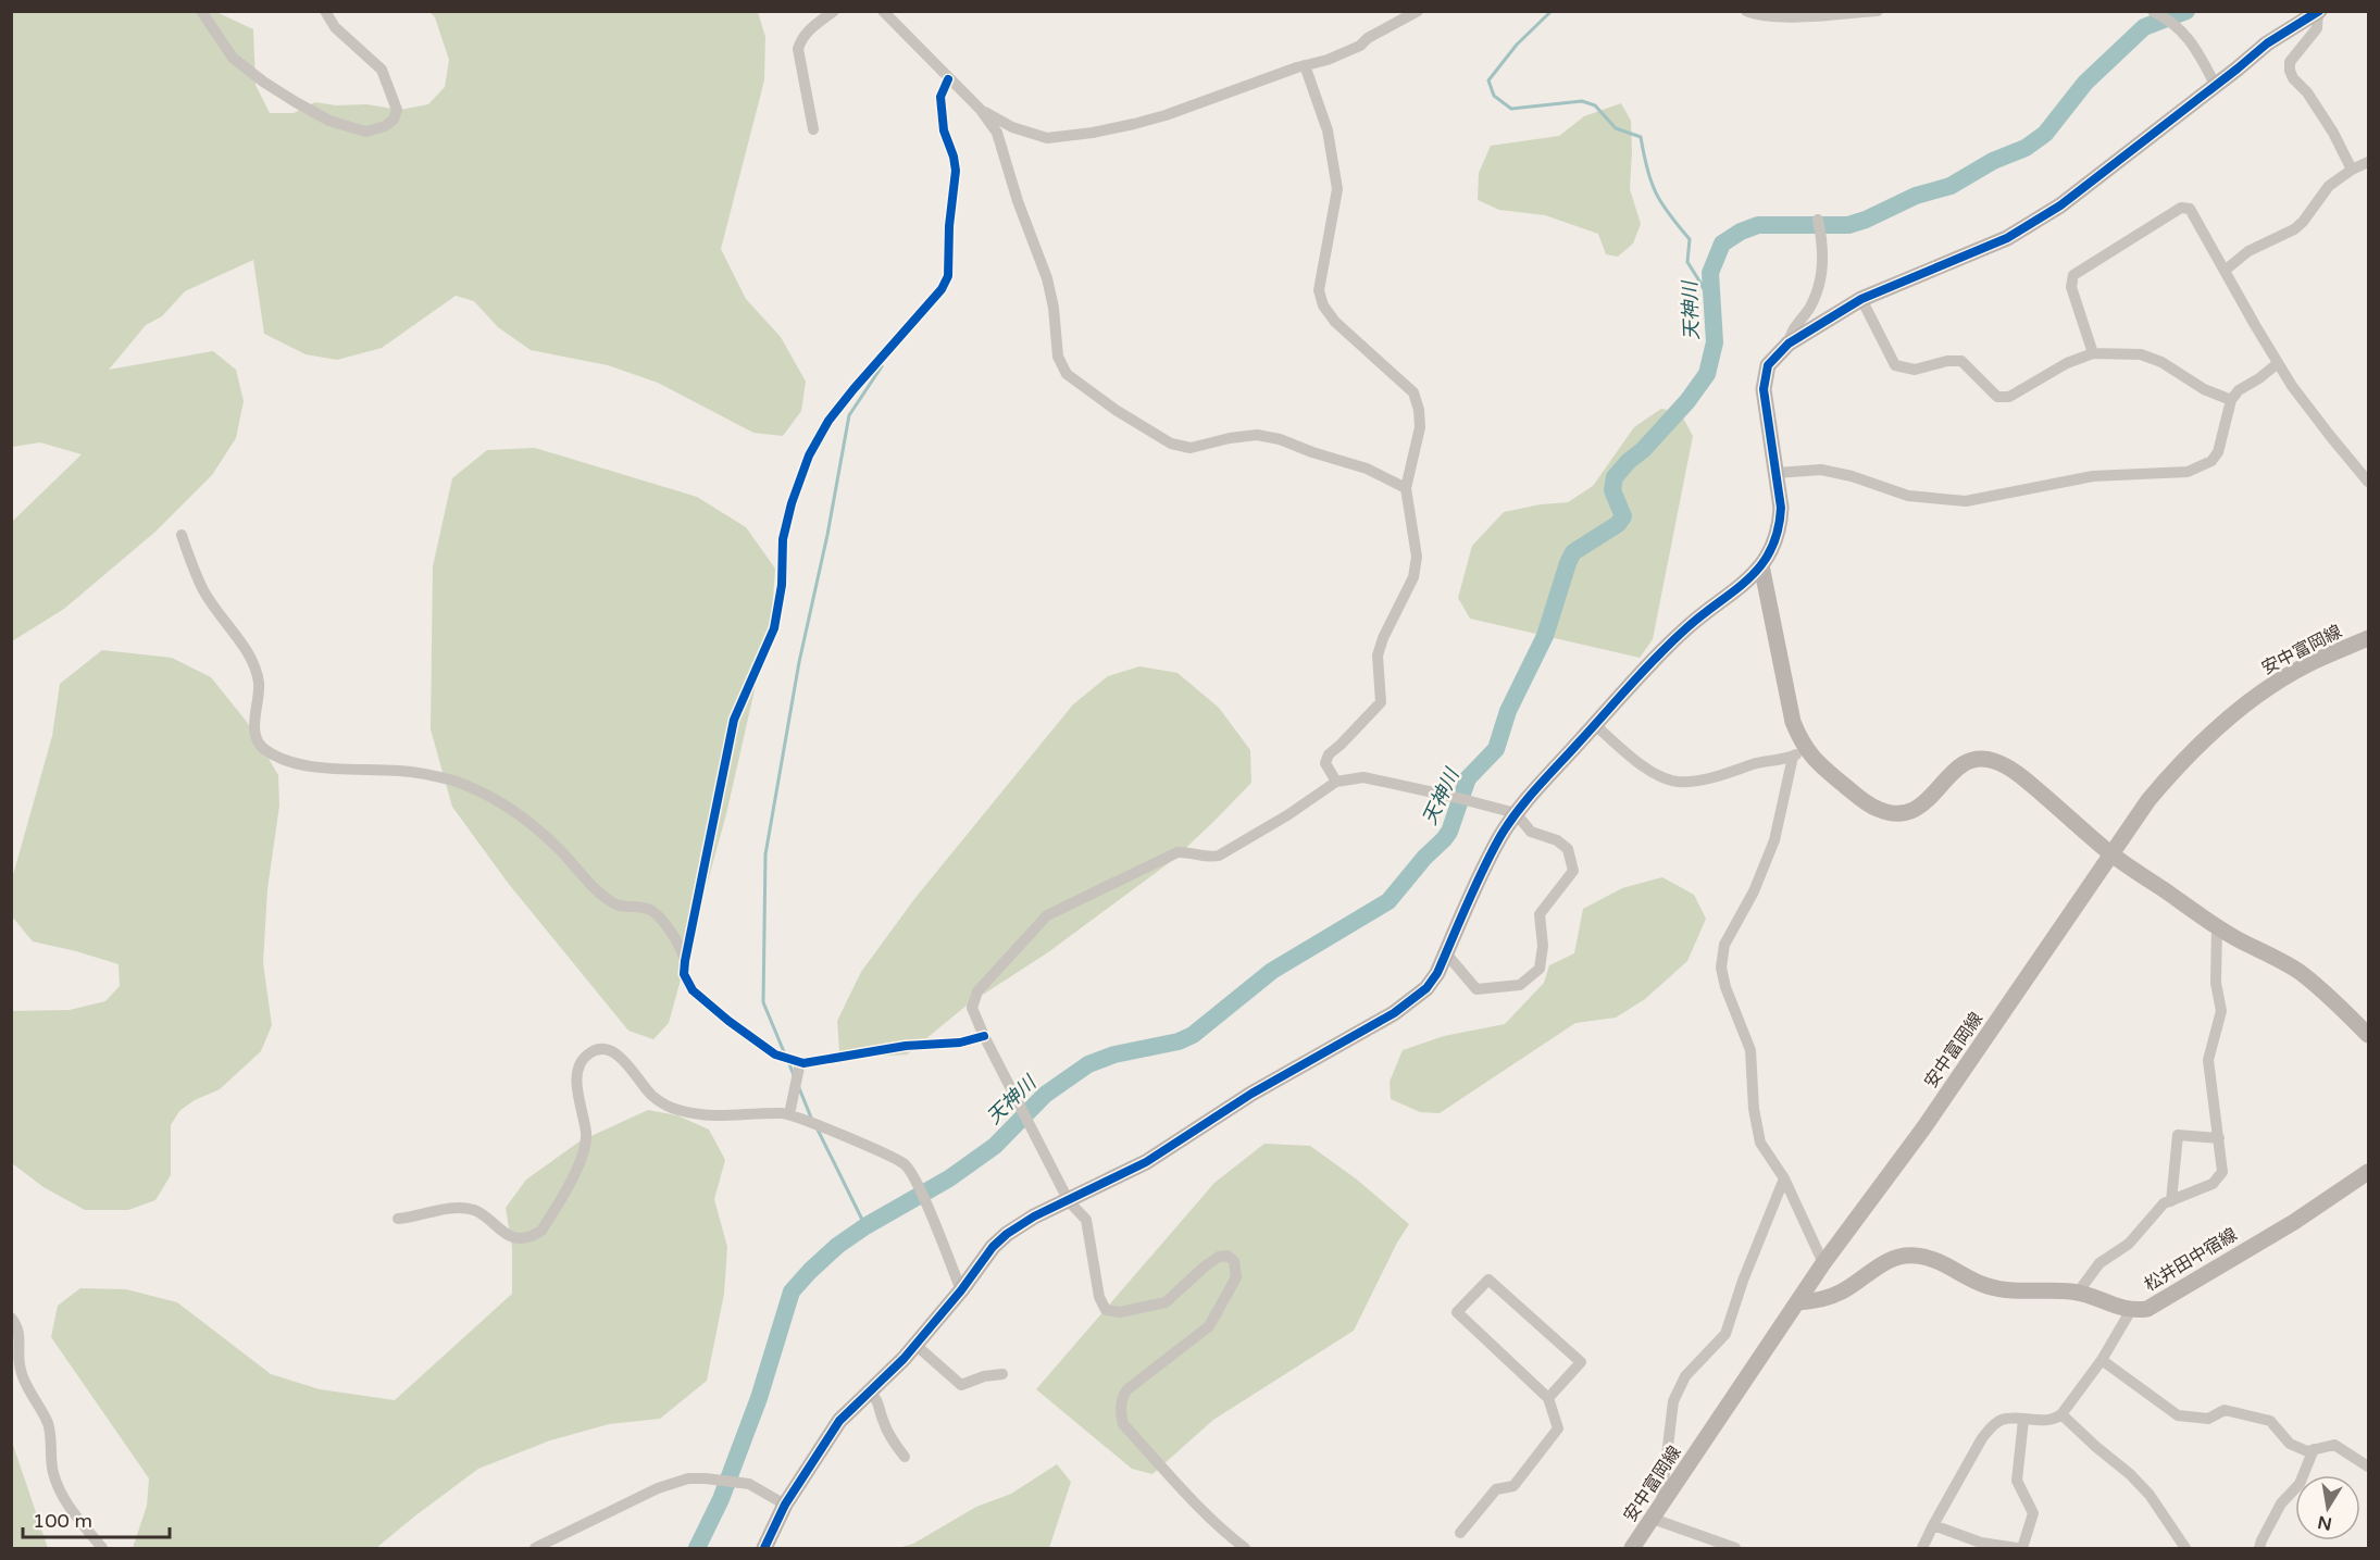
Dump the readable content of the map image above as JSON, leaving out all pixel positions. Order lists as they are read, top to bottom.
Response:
{
  "streets": {
    "street": ["安中富岡線", "松井田中宿線"]
  },
  "crossings": [
    ["安中富岡線", "松井田中宿線"]
  ],
  "water": ["天神川"],
  "scale_bar": "100 m",
  "north": "bottom"
}
